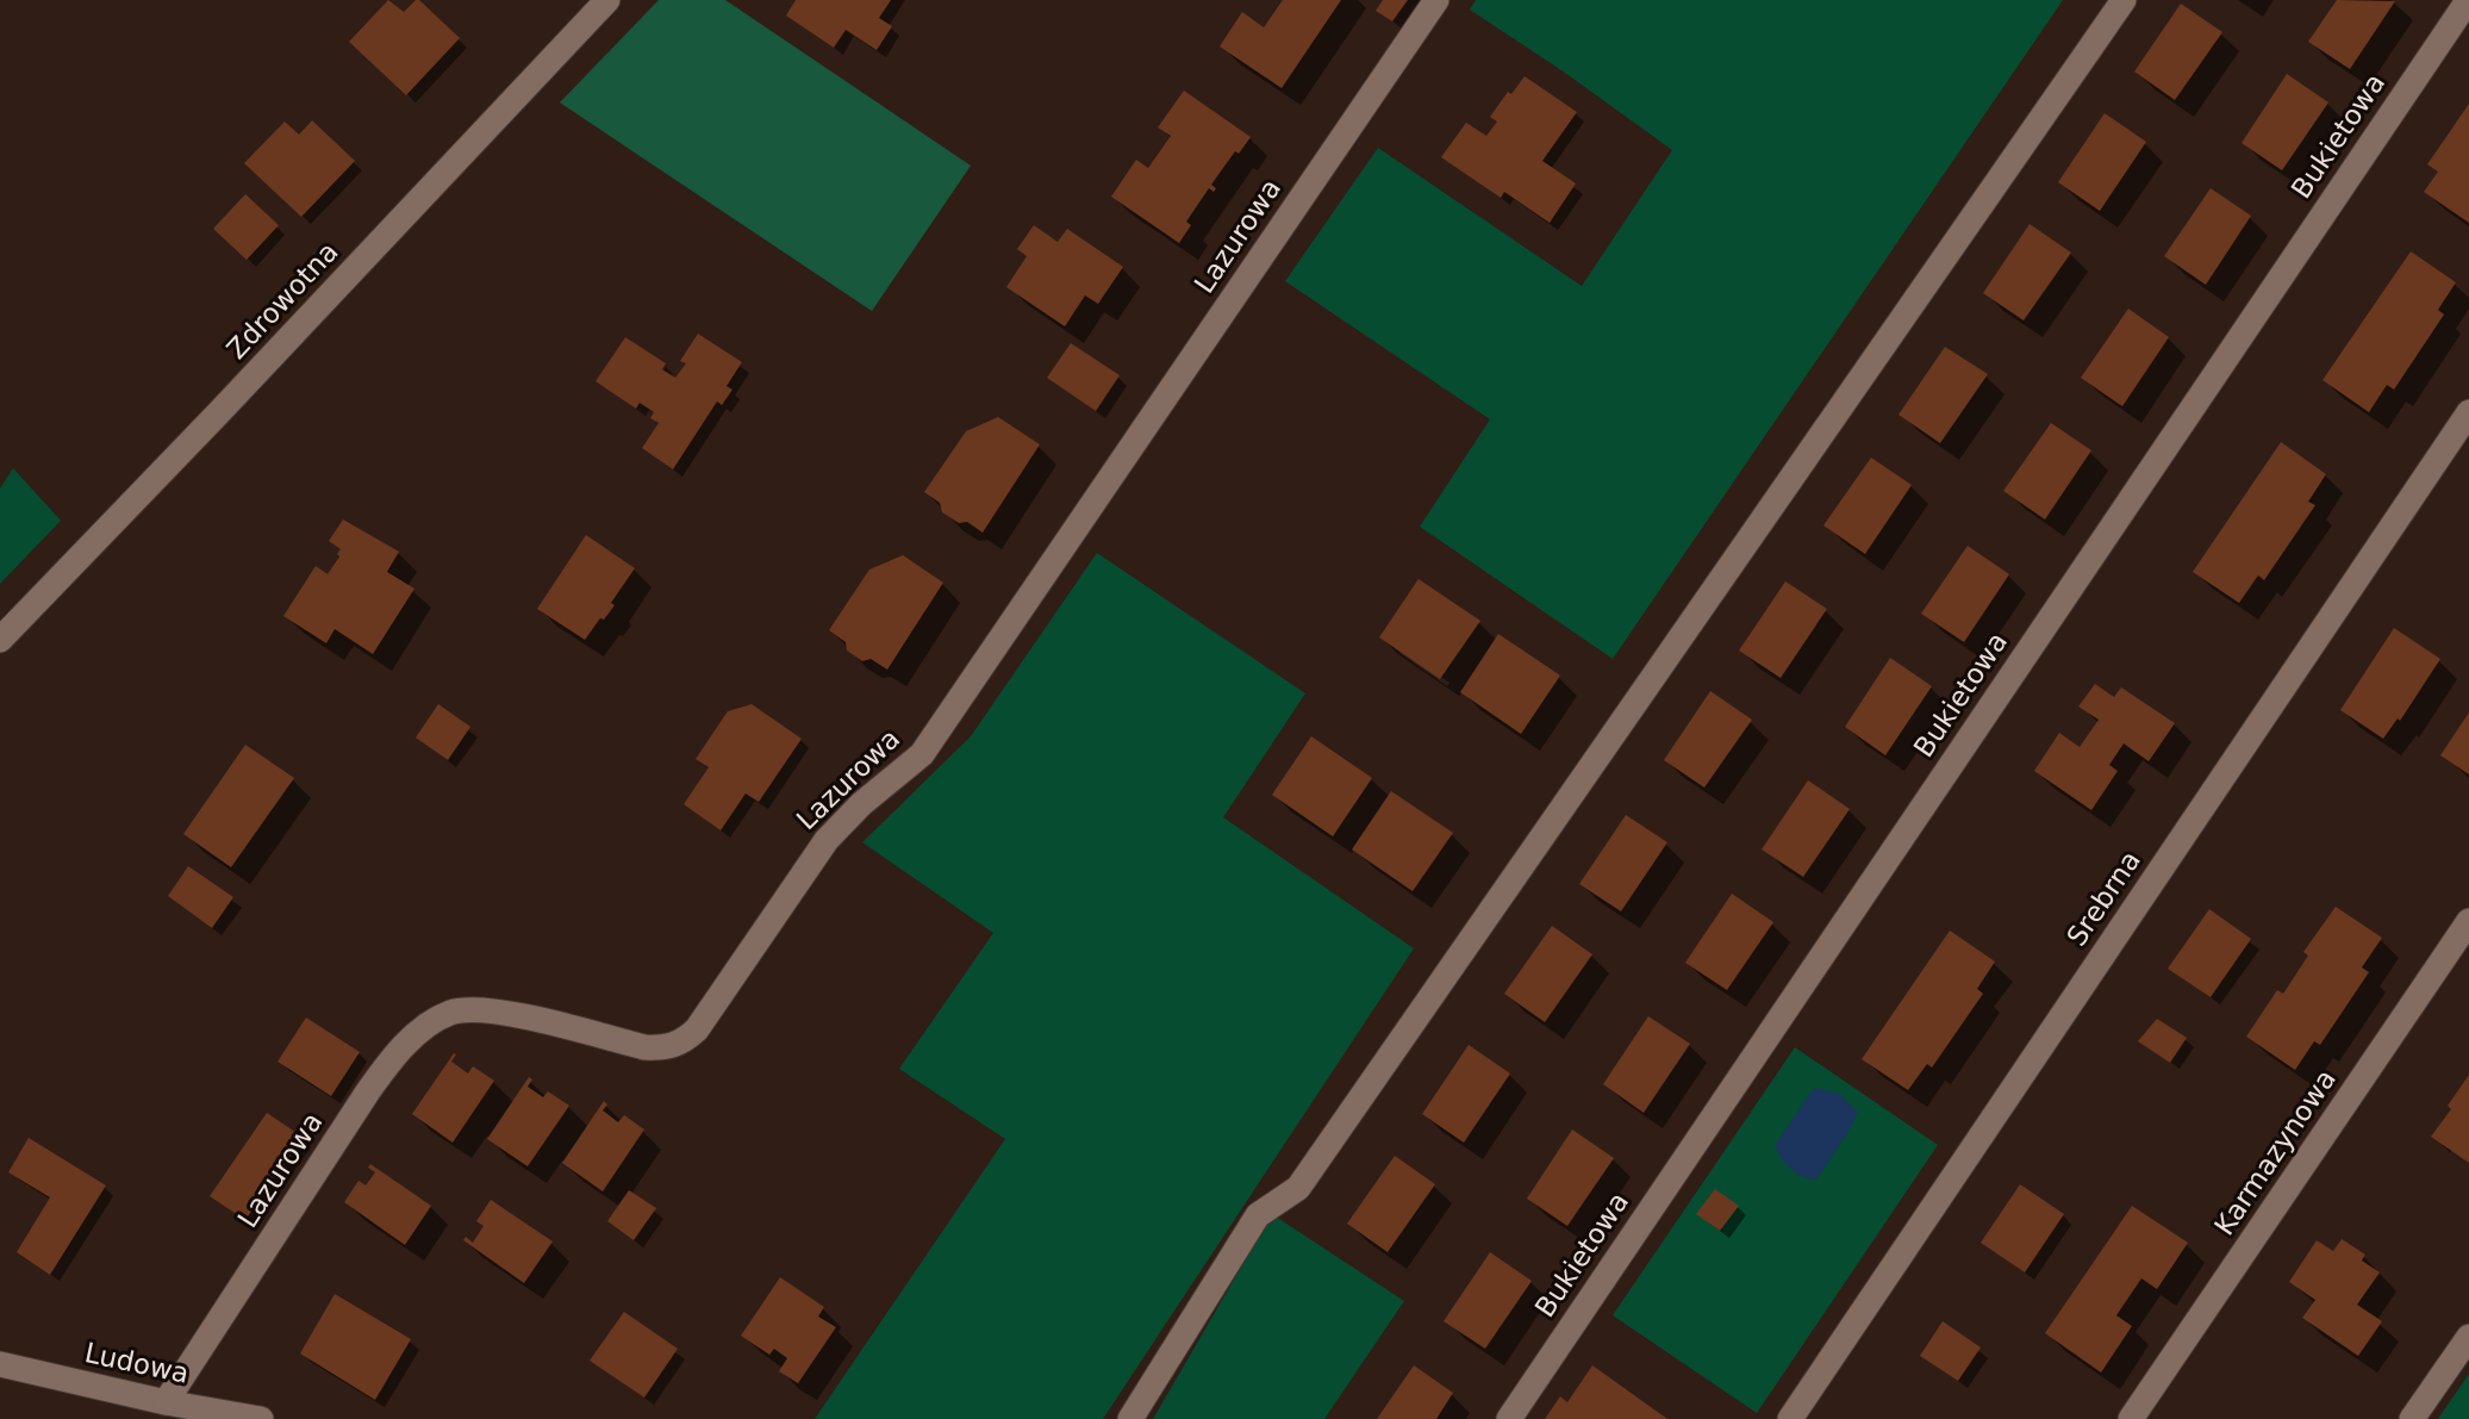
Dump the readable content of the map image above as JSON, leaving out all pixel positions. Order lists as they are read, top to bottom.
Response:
{
  "streets": {
    "street": [
      "Bukietowa",
      "Lazurowa",
      "Zdrowotna",
      "Srebrna",
      "Karmazynowa",
      "Ludowa"
    ]
  },
  "crossings": [
    ["Lazurowa", "Ludowa"]
  ]
}
